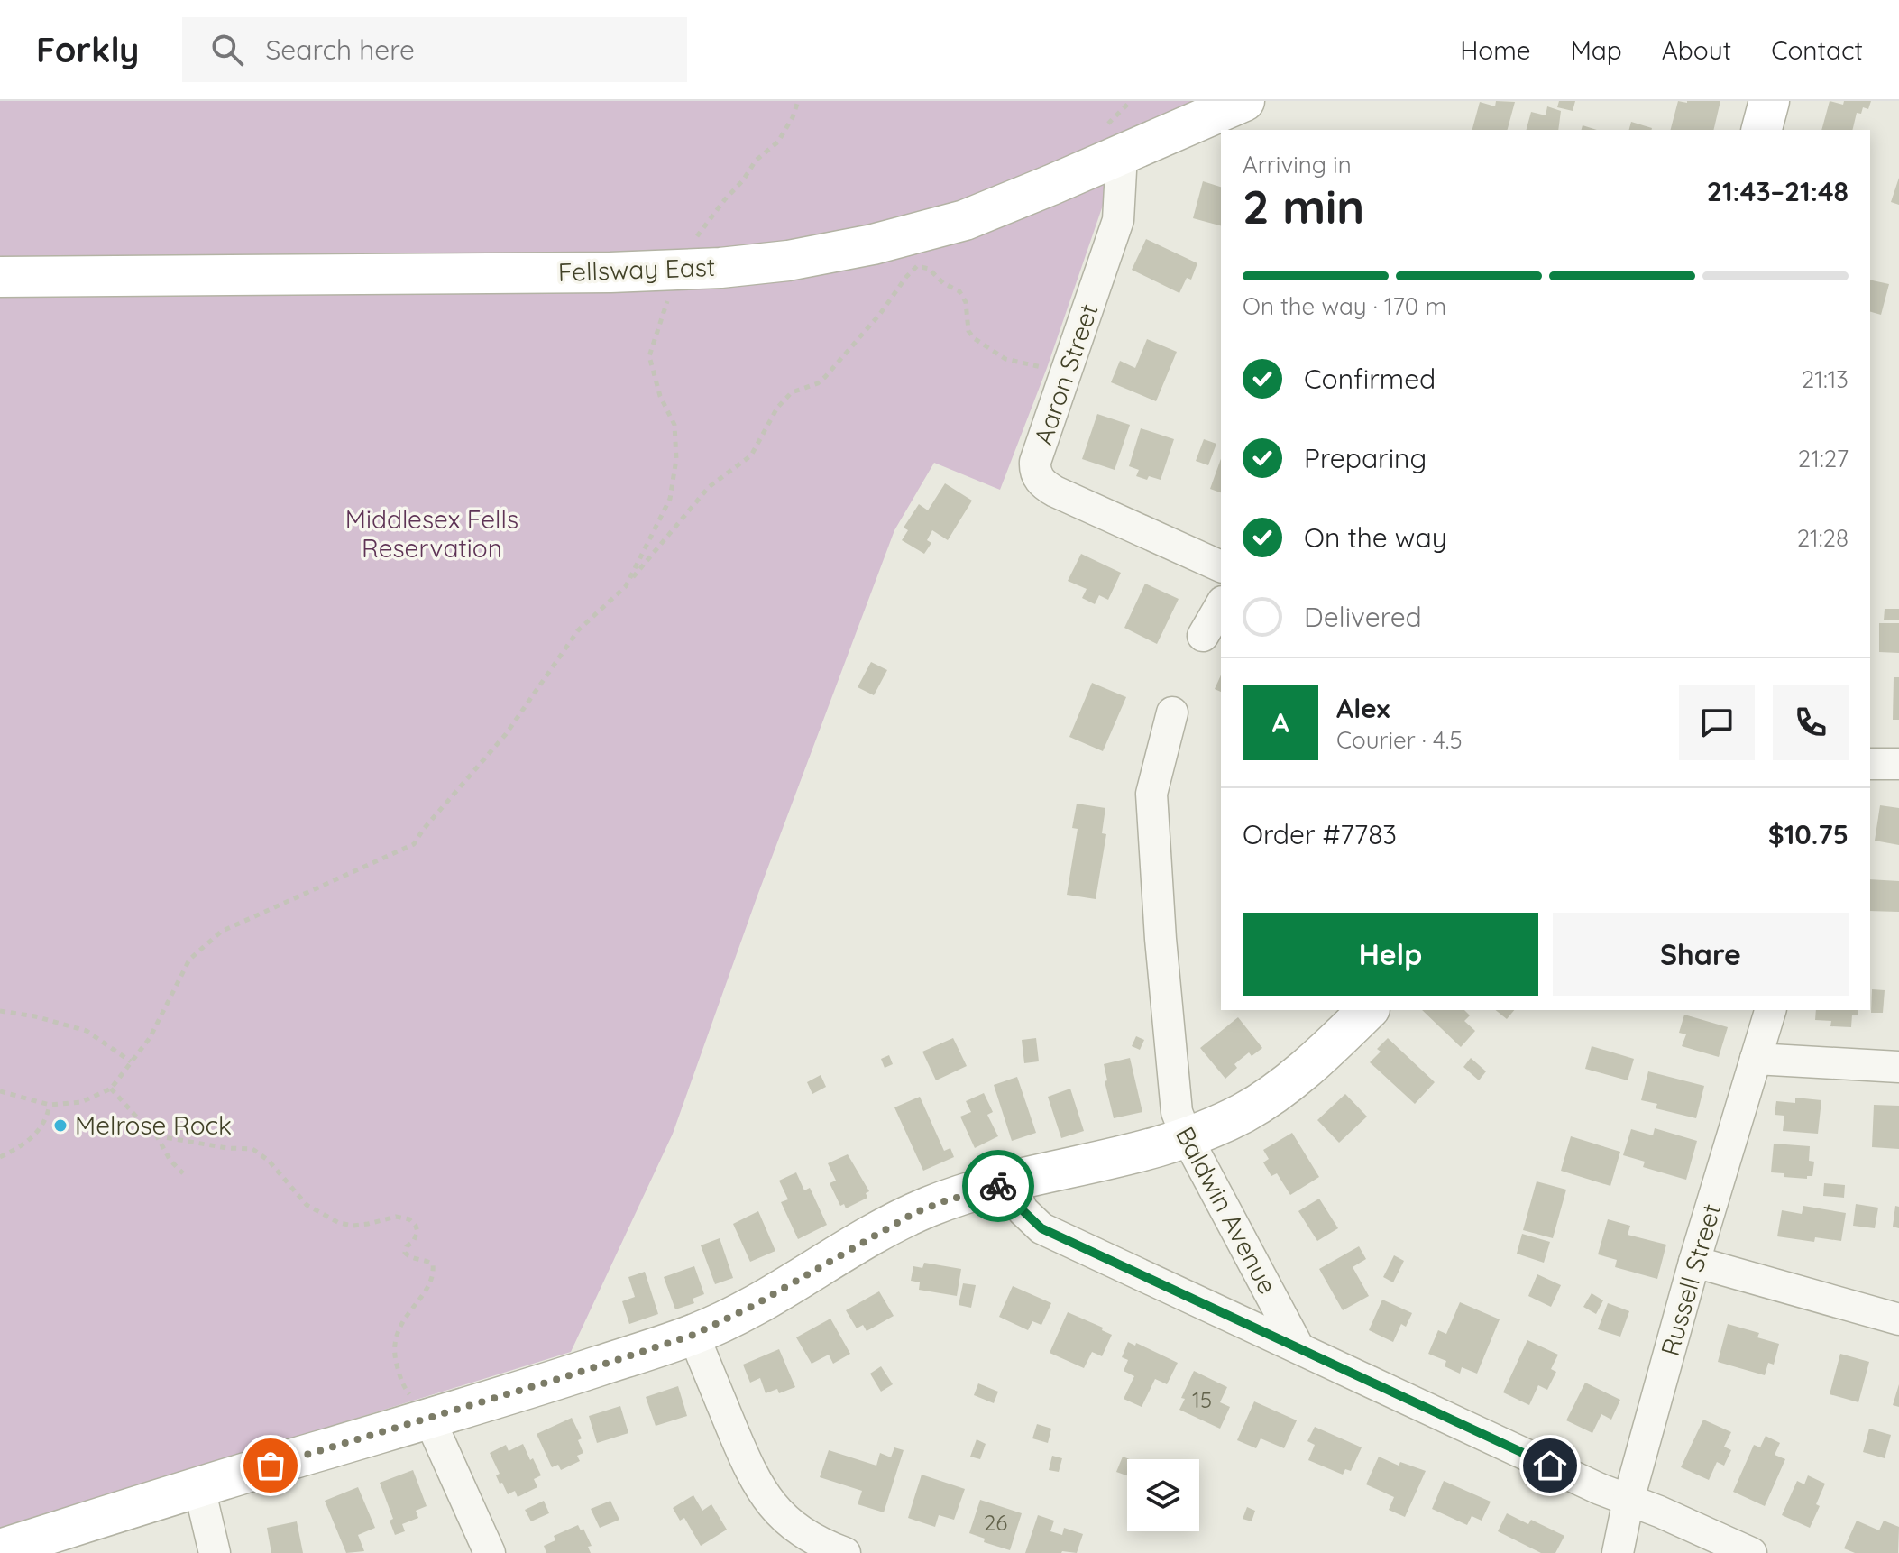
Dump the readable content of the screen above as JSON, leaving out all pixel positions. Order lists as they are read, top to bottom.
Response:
{
  "streets": {
    "main road": ["Fellsway East"],
    "street": ["Aaron Street", "Baldwin Avenue", "Russell Street"]
  },
  "crossings": [
    ["Fellsway East", "Aaron Street"]
  ],
  "parks": ["Middlesex Fells Reservation"],
  "places": ["Melrose Rock"],
  "house_numbers": ["15", "26"],
  "page": {
    "header": "Forkly",
    "search": "Search here",
    "nav": [
      "Home",
      "Map",
      "About",
      "Contact"
    ],
    "heading": ["2 min", "Arriving in", "21:43–21:48"],
    "panel": [
      "Alex",
      "Courier · 4.5",
      "Order #7783",
      "$10.75"
    ],
    "bar": "On the way · 170 m",
    "list": [
      ["Confirmed", "21:13"],
      ["Preparing", "21:27"],
      ["On the way", "21:28"],
      "Delivered"
    ],
    "round": "A",
    "buttons": ["Help", "Share"]
  }
}
